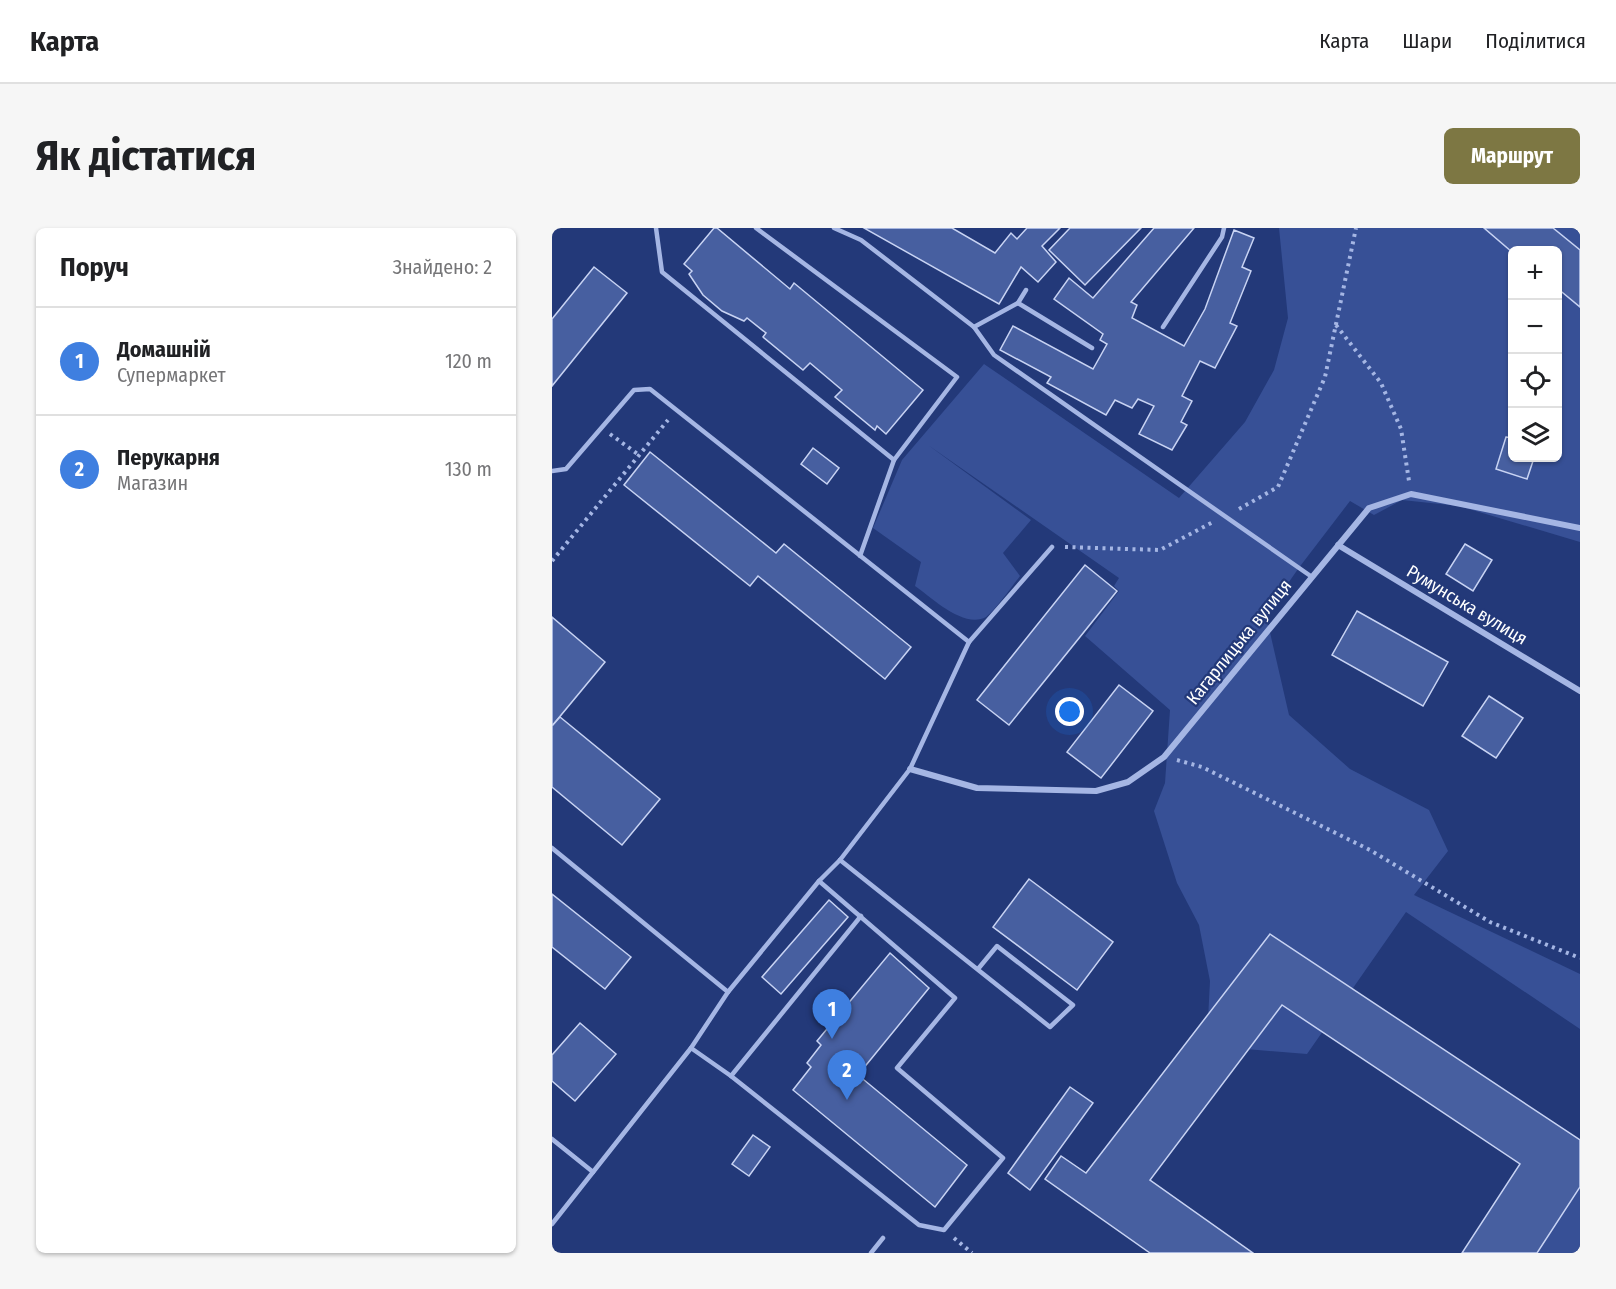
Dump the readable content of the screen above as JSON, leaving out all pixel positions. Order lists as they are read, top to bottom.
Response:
{
  "streets": {
    "street": ["Румунська вулиця", "Кагарлицька вулиця"]
  },
  "crossings": [
    ["Румунська вулиця", "Кагарлицька вулиця"]
  ],
  "page": {
    "header": "Карта",
    "nav": ["Карта", "Шари", "Поділитися"],
    "buttons": "Маршрут",
    "title": "Як дістатися",
    "heading": ["Поруч", "Знайдено: 2"],
    "map_buttons": ["+", "−"],
    "list": [
      {
        "mark": "1",
        "name": "Домашній",
        "note": "Супермаркет",
        "value": "120 m"
      },
      {
        "mark": "2",
        "name": "Перукарня",
        "note": "Магазин",
        "value": "130 m"
      }
    ],
    "pins": ["1", "2"]
  }
}
